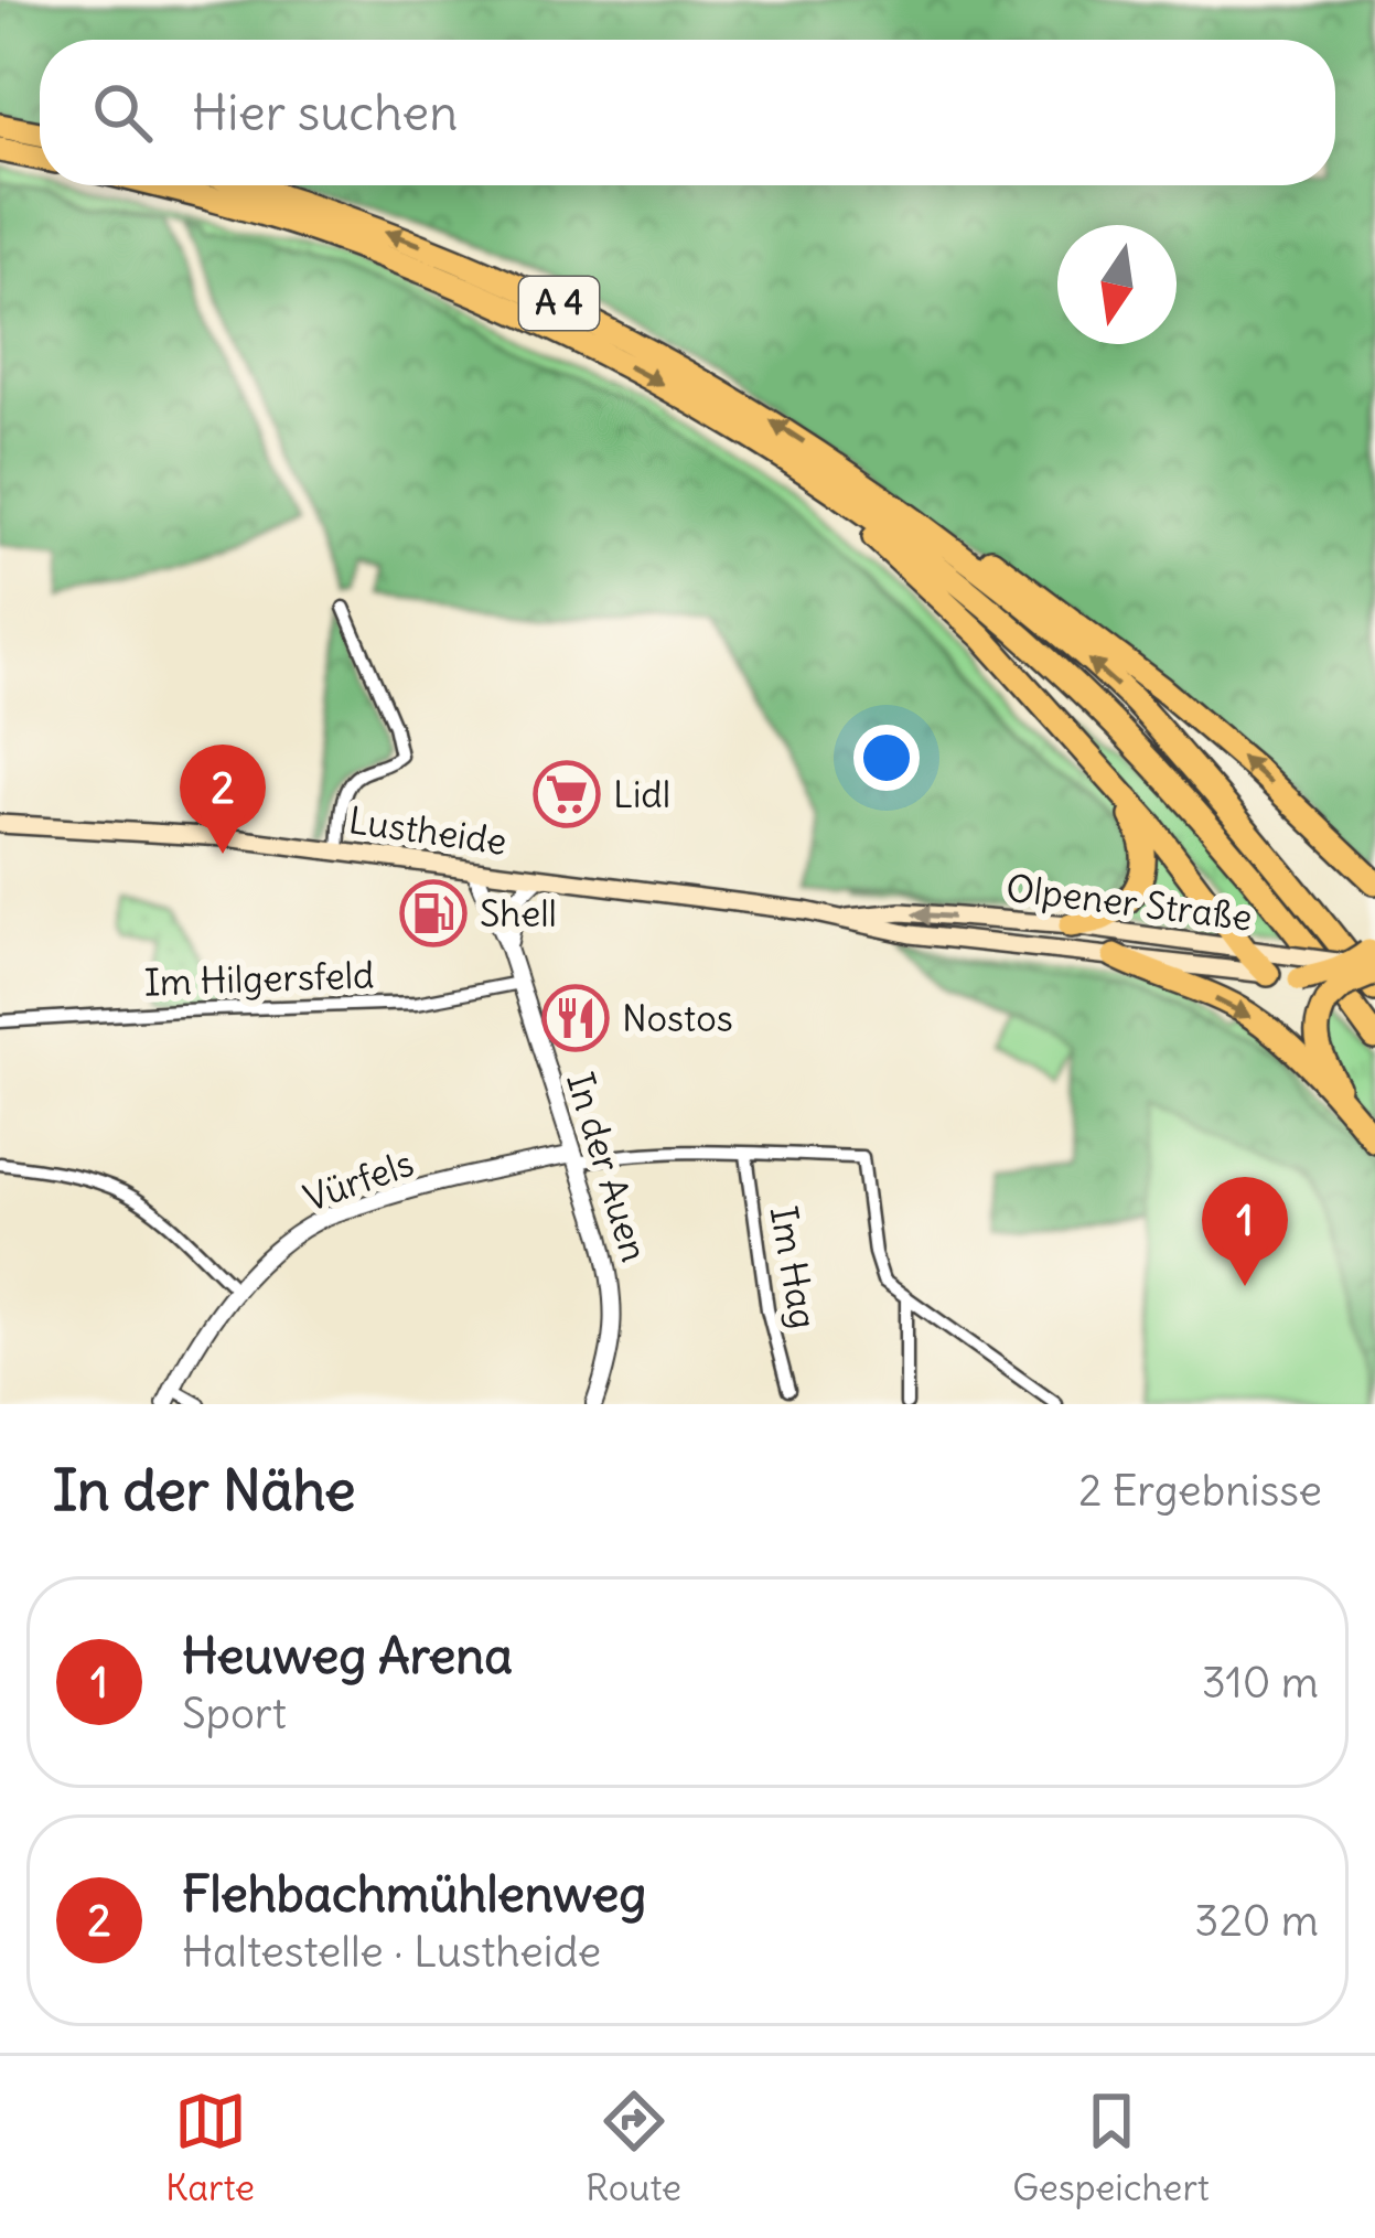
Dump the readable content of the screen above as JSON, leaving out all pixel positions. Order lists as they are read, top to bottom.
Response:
{
  "streets": {
    "highway": ["A 4"],
    "main road": ["Lustheide", "Olpener Straße"],
    "street": [
      "Im Hilgersfeld",
      "In der Auen",
      "Vürfels",
      "Im Hag"
    ]
  },
  "crossings": [
    ["Lustheide", "Olpener Straße"],
    ["Lustheide", "In der Auen"],
    ["Im Hilgersfeld", "In der Auen"],
    ["In der Auen", "Vürfels"]
  ],
  "places": {
    "supermarket": ["Lidl"],
    "fuel station": ["Shell"],
    "restaurant": ["Nostos"]
  },
  "north": "bottom",
  "page": {
    "search": "Hier suchen",
    "pins": ["2", "1"],
    "heading": ["In der Nähe", "2 Ergebnisse"],
    "list": [
      {
        "mark": "1",
        "name": "Heuweg Arena",
        "note": "Sport",
        "value": "310 m"
      },
      {
        "mark": "2",
        "name": "Flehbachmühlenweg",
        "note": "Haltestelle · Lustheide",
        "value": "320 m"
      }
    ],
    "nav": ["Karte", "Route", "Gespeichert"]
  }
}
